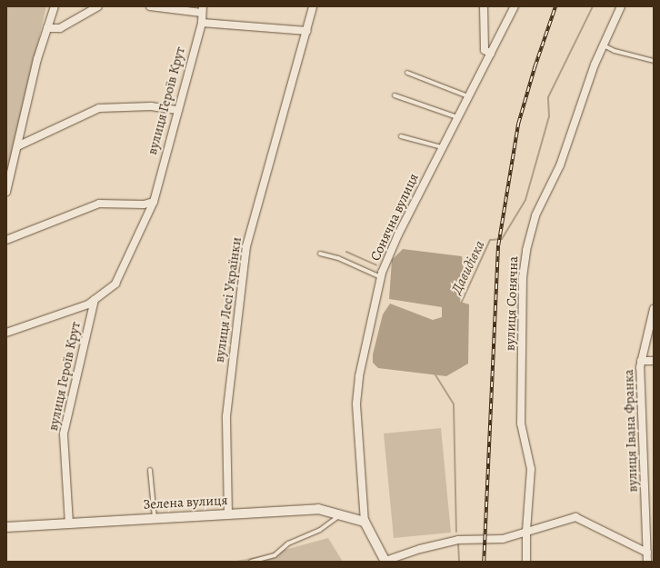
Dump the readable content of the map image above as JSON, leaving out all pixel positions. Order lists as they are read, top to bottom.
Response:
{
  "streets": {
    "street": [
      "вулиця Героїв Крут",
      "Сонячна вулиця",
      "вулиця Лесі Українки",
      "вулиця Сонячна",
      "вулиця Івана Франка",
      "Зелена вулиця"
    ]
  },
  "crossings": [
    ["вулиця Героїв Крут", "Зелена вулиця"],
    ["Сонячна вулиця", "Зелена вулиця"],
    ["вулиця Лесі Українки", "Зелена вулиця"]
  ],
  "water": ["Давидівка"]
}
